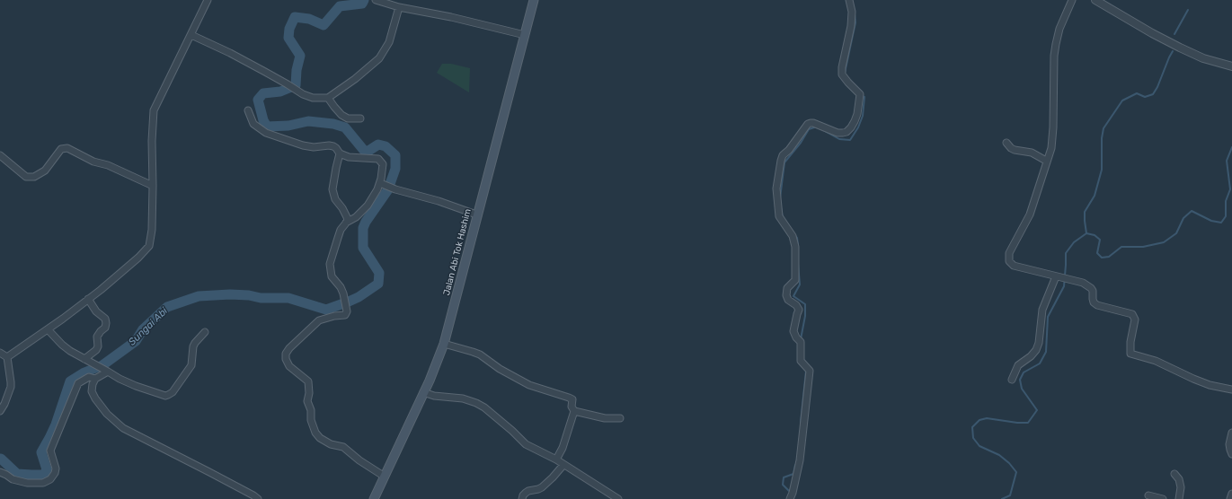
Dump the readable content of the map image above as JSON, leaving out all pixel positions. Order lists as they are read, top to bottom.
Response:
{
  "streets": {
    "main road": ["Jalan Abi Tok Hashim"]
  },
  "water": ["Sungai Abi"]
}
